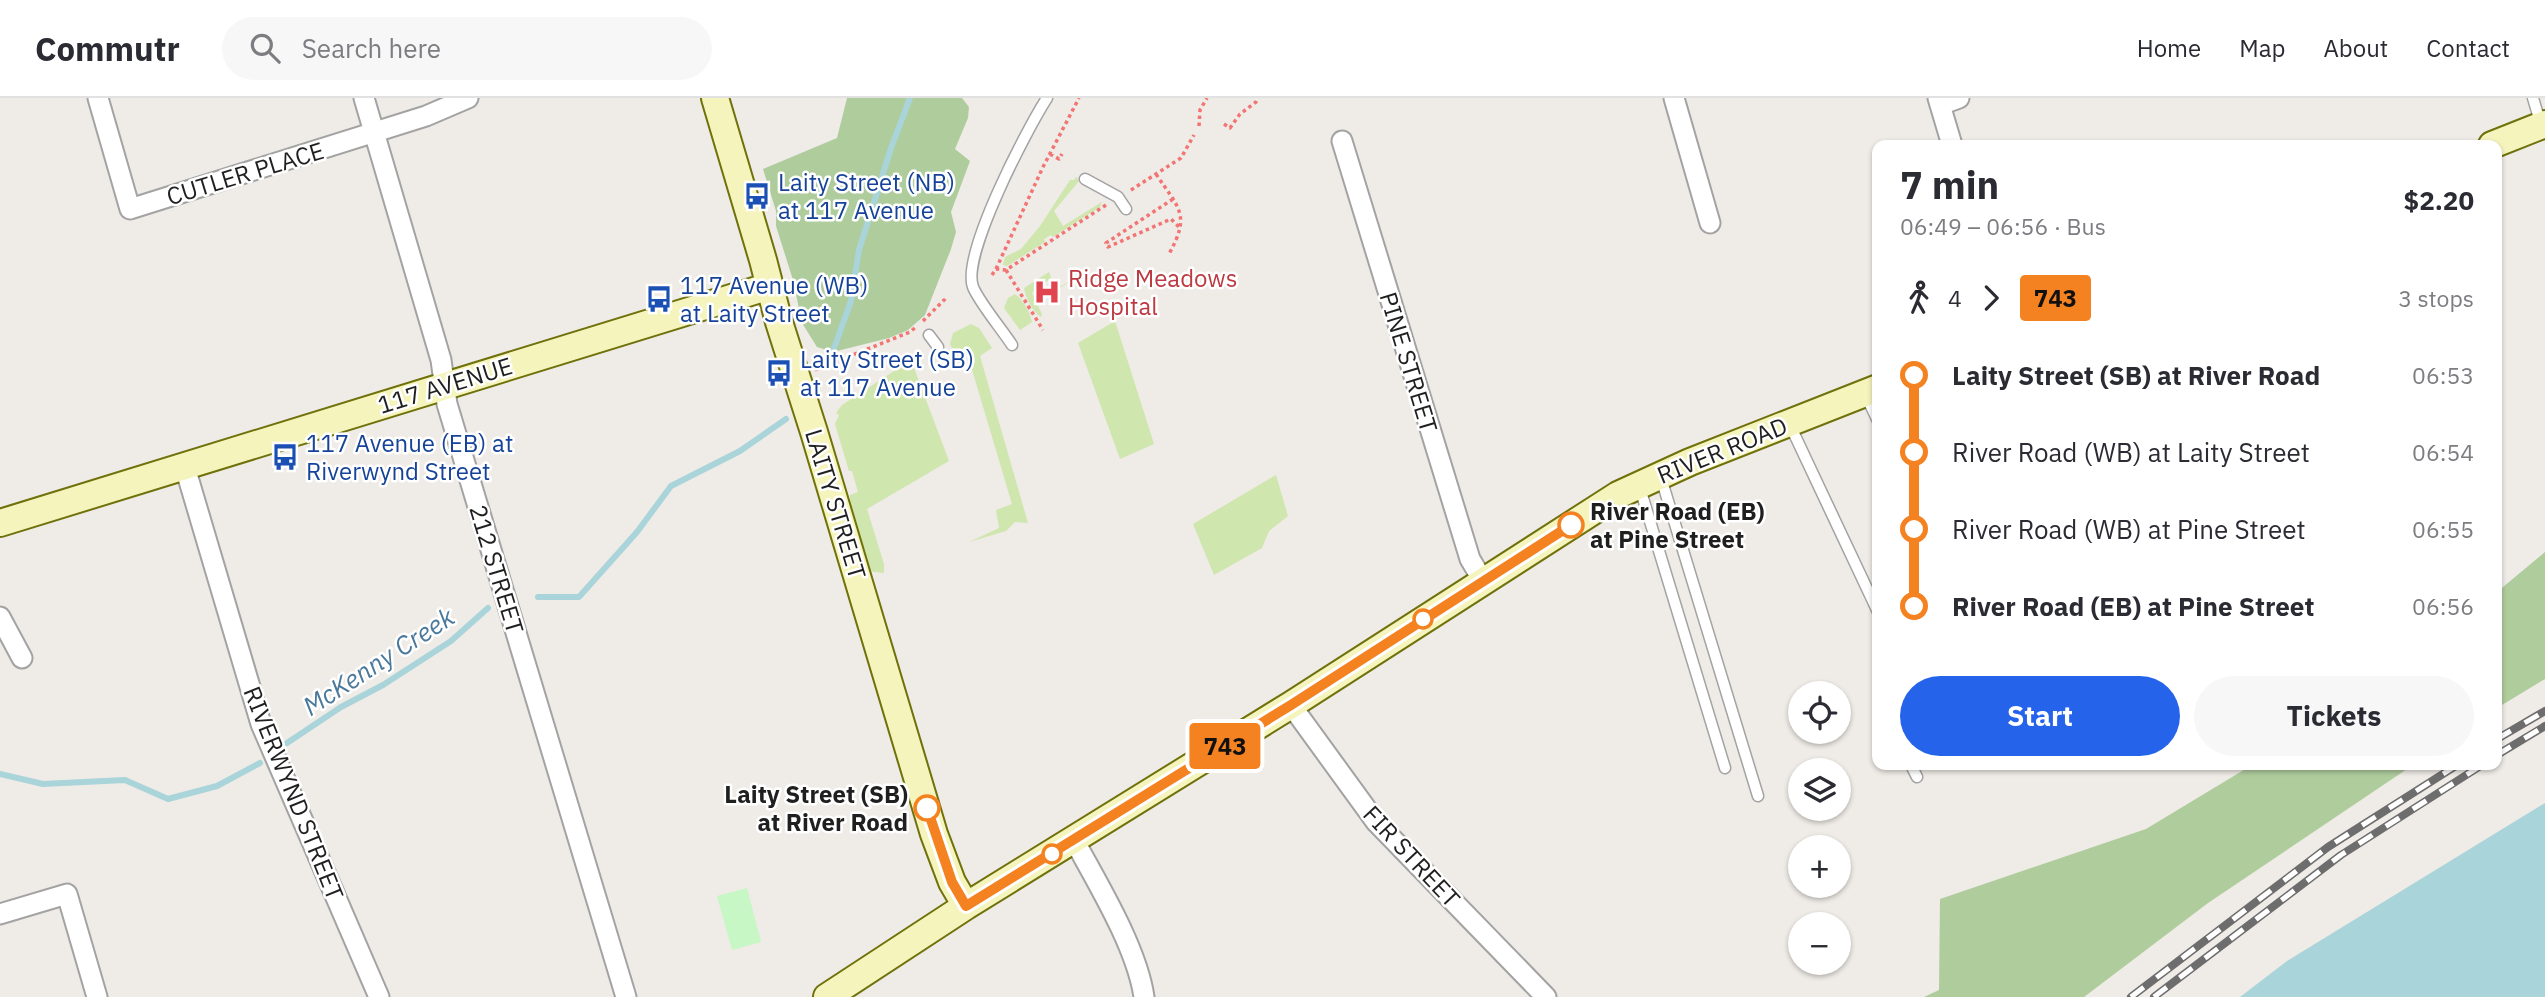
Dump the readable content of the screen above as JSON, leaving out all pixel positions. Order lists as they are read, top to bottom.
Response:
{
  "streets": {
    "street": [
      "CUTLER PLACE",
      "PINE STREET",
      "117 AVENUE",
      "RIVER ROAD",
      "LAITY STREET",
      "212 STREET",
      "RIVERWYND STREET",
      "FIR STREET"
    ]
  },
  "crossings": [
    ["CUTLER PLACE", "212 STREET"],
    ["PINE STREET", "RIVER ROAD"],
    ["117 AVENUE", "LAITY STREET"],
    ["117 AVENUE", "212 STREET"],
    ["117 AVENUE", "RIVERWYND STREET"],
    ["RIVER ROAD", "LAITY STREET"],
    ["RIVER ROAD", "FIR STREET"]
  ],
  "water": ["McKenny Creek"],
  "places": {
    "bus stop": [
      "Laity Street (NB) at 117 Avenue",
      "117 Avenue (WB) at Laity Street",
      "Laity Street (SB) at 117 Avenue",
      "117 Avenue (EB) at Riverwynd Street"
    ],
    "hospital": ["Ridge Meadows Hospital"],
    "other": ["River Road (EB) at Pine Street", "Laity Street (SB) at River Road"]
  },
  "lines": ["bus line 743"],
  "page": {
    "header": "Commutr",
    "search": "Search here",
    "nav": [
      "Home",
      "Map",
      "About",
      "Contact"
    ],
    "on_map": "743",
    "heading": ["7 min", "06:49 – 06:56 · Bus", "$2.20"],
    "legs": ["4", "743", "3 stops"],
    "list": [
      {
        "name": "Laity Street (SB) at River Road",
        "value": "06:53"
      },
      {
        "name": "River Road (WB) at Laity Street",
        "value": "06:54"
      },
      {
        "name": "River Road (WB) at Pine Street",
        "value": "06:55"
      },
      {
        "name": "River Road (EB) at Pine Street",
        "value": "06:56"
      }
    ],
    "buttons": ["Start", "Tickets"],
    "map_buttons": ["+", "−"]
  }
}
